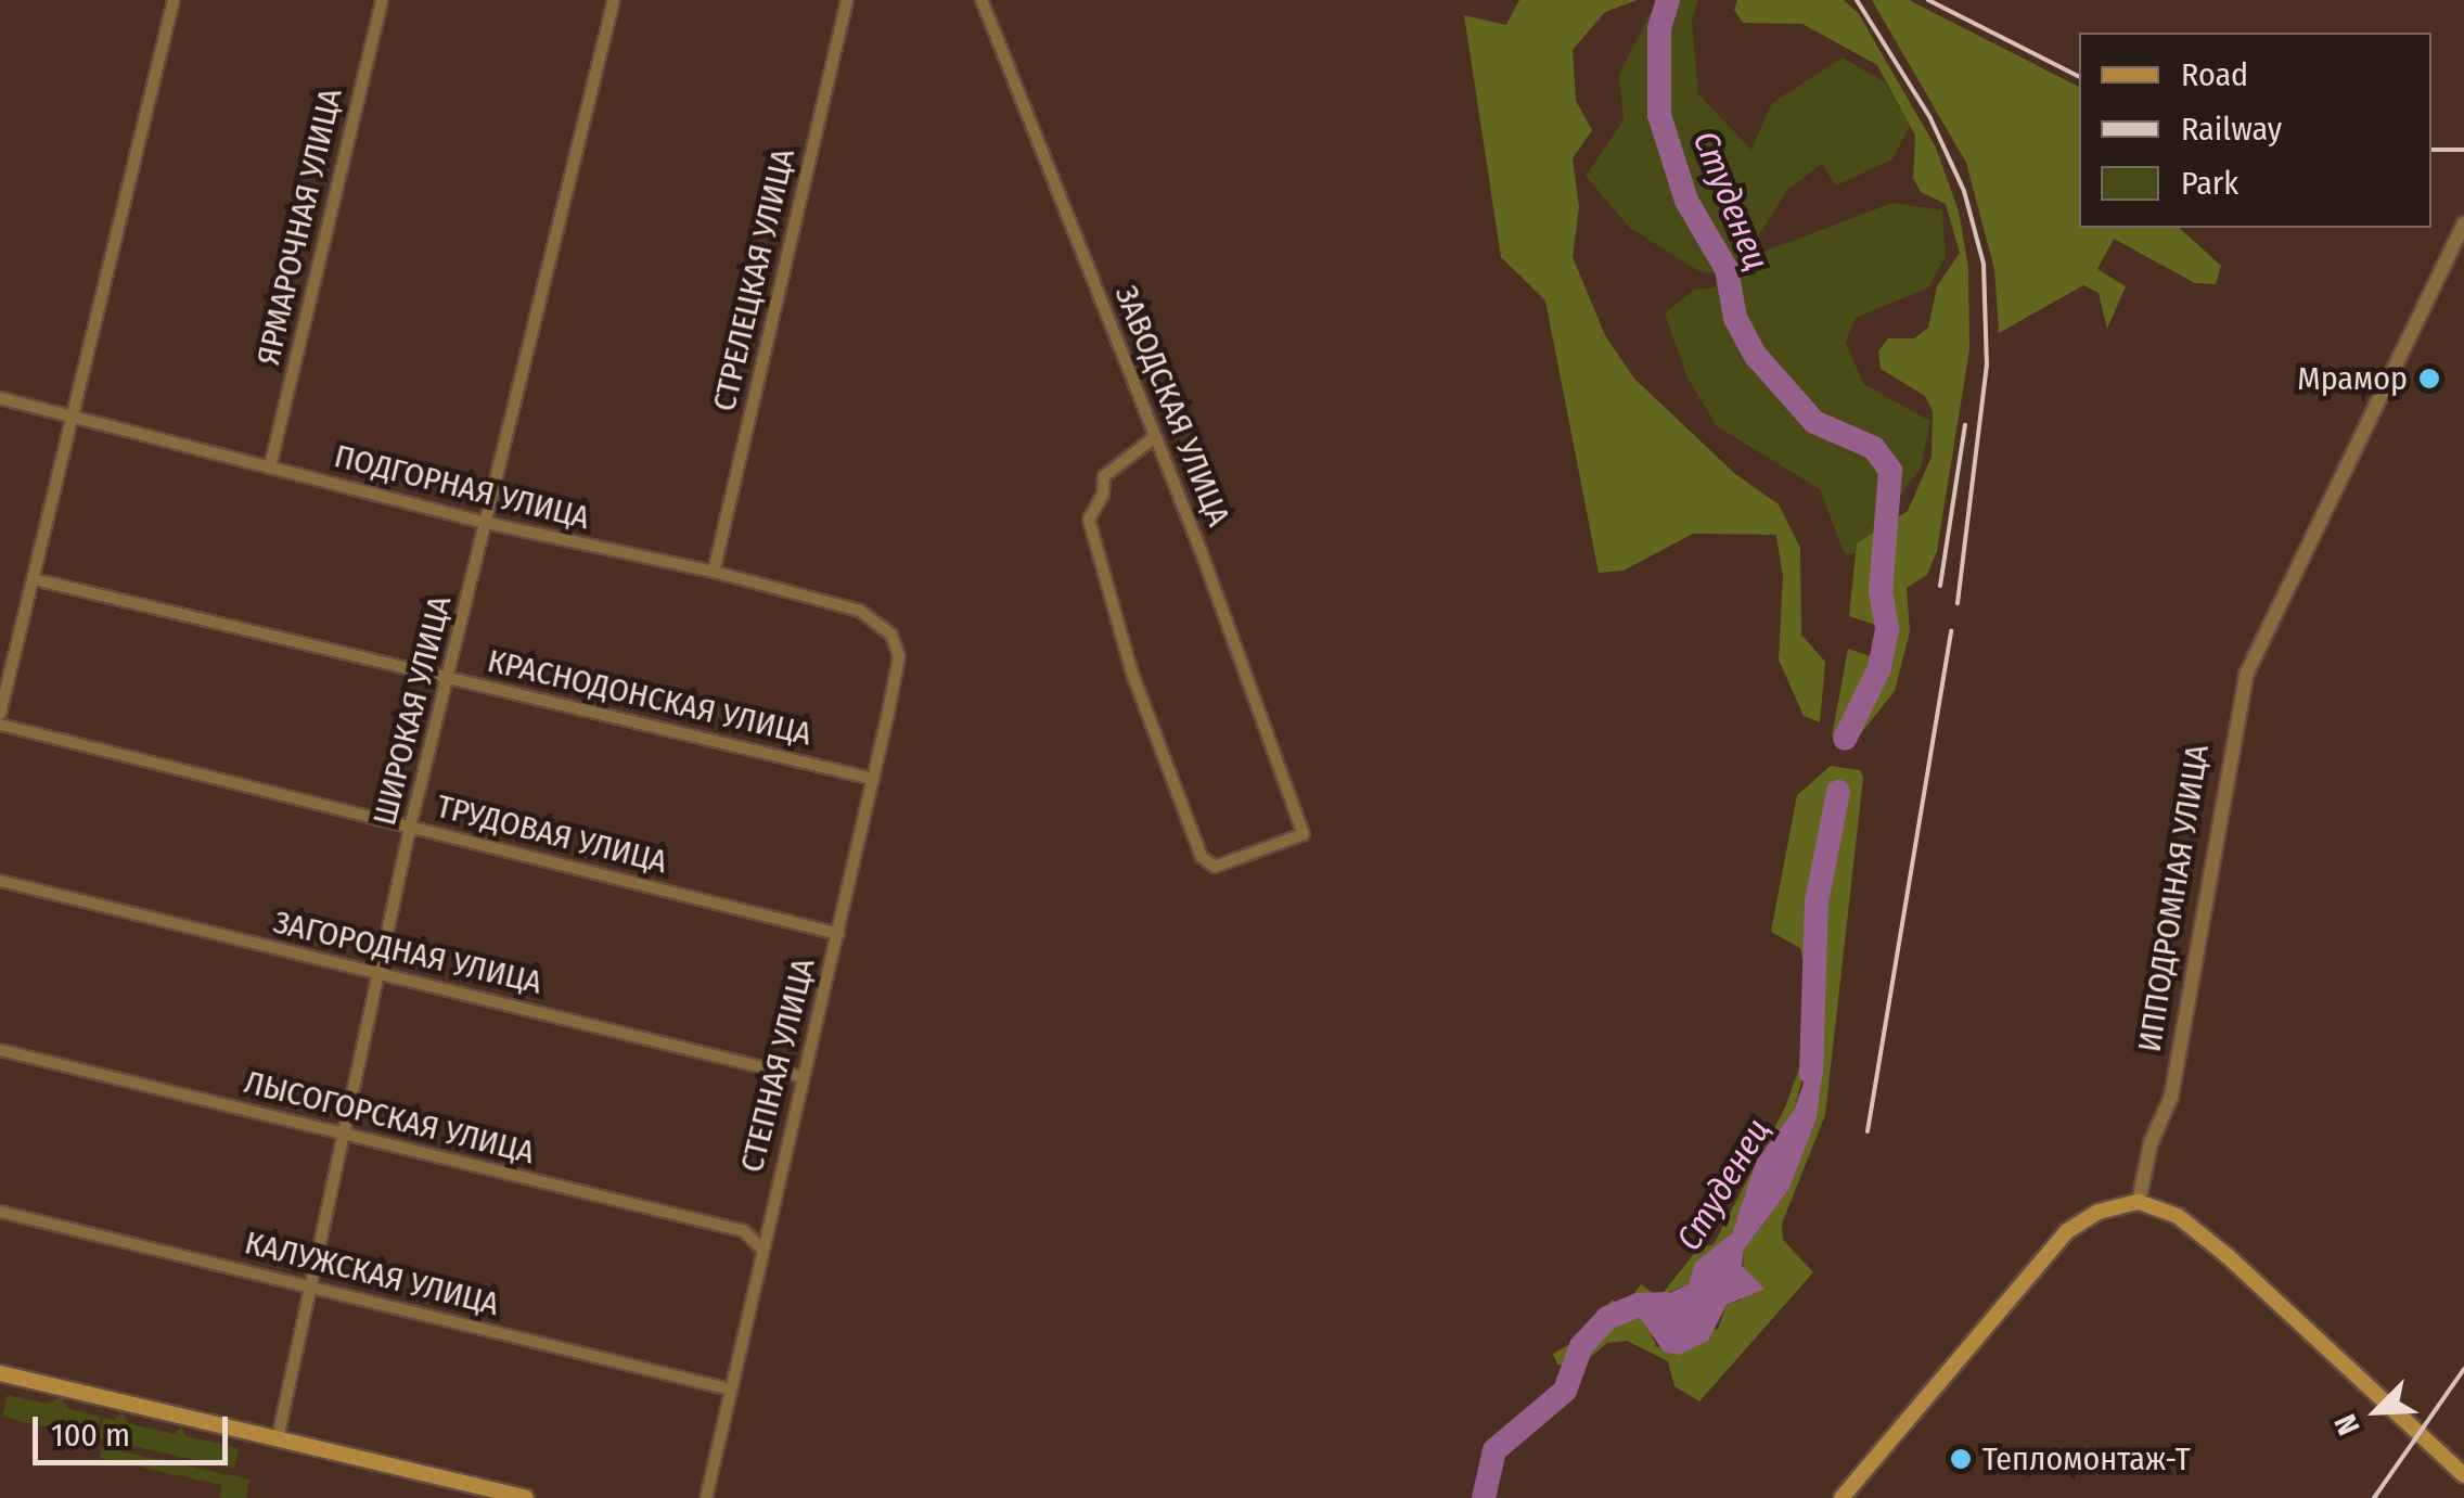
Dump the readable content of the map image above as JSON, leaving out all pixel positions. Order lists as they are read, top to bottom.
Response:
{
  "streets": {
    "street": [
      "ЯРМАРОЧНАЯ УЛИЦА",
      "СТРЕЛЕЦКАЯ УЛИЦА",
      "ЗАВОДСКАЯ УЛИЦА",
      "ПОДГОРНАЯ УЛИЦА",
      "КРАСНОДОНСКАЯ УЛИЦА",
      "ШИРОКАЯ УЛИЦА",
      "ТРУДОВАЯ УЛИЦА",
      "ИППОДРОМНАЯ УЛИЦА",
      "ЗАГОРОДНАЯ УЛИЦА",
      "СТЕПНАЯ УЛИЦА",
      "ЛЫСОГОРСКАЯ УЛИЦА",
      "КАЛУЖСКАЯ УЛИЦА"
    ]
  },
  "crossings": [
    ["ЯРМАРОЧНАЯ УЛИЦА", "ПОДГОРНАЯ УЛИЦА"],
    ["СТРЕЛЕЦКАЯ УЛИЦА", "ПОДГОРНАЯ УЛИЦА"],
    ["ПОДГОРНАЯ УЛИЦА", "ШИРОКАЯ УЛИЦА"],
    ["ПОДГОРНАЯ УЛИЦА", "СТЕПНАЯ УЛИЦА"],
    ["КРАСНОДОНСКАЯ УЛИЦА", "ШИРОКАЯ УЛИЦА"],
    ["КРАСНОДОНСКАЯ УЛИЦА", "СТЕПНАЯ УЛИЦА"],
    ["ШИРОКАЯ УЛИЦА", "ТРУДОВАЯ УЛИЦА"],
    ["ШИРОКАЯ УЛИЦА", "ЗАГОРОДНАЯ УЛИЦА"],
    ["ШИРОКАЯ УЛИЦА", "ЛЫСОГОРСКАЯ УЛИЦА"],
    ["ШИРОКАЯ УЛИЦА", "КАЛУЖСКАЯ УЛИЦА"],
    ["ТРУДОВАЯ УЛИЦА", "СТЕПНАЯ УЛИЦА"],
    ["ЗАГОРОДНАЯ УЛИЦА", "СТЕПНАЯ УЛИЦА"],
    ["СТЕПНАЯ УЛИЦА", "ЛЫСОГОРСКАЯ УЛИЦА"],
    ["СТЕПНАЯ УЛИЦА", "КАЛУЖСКАЯ УЛИЦА"]
  ],
  "water": ["Студенец"],
  "places": ["Мрамор", "Тепломонтаж-Т"],
  "legend": ["Road", "Railway", "Park"],
  "scale_bar": "100 m",
  "north": "bottom left"
}
